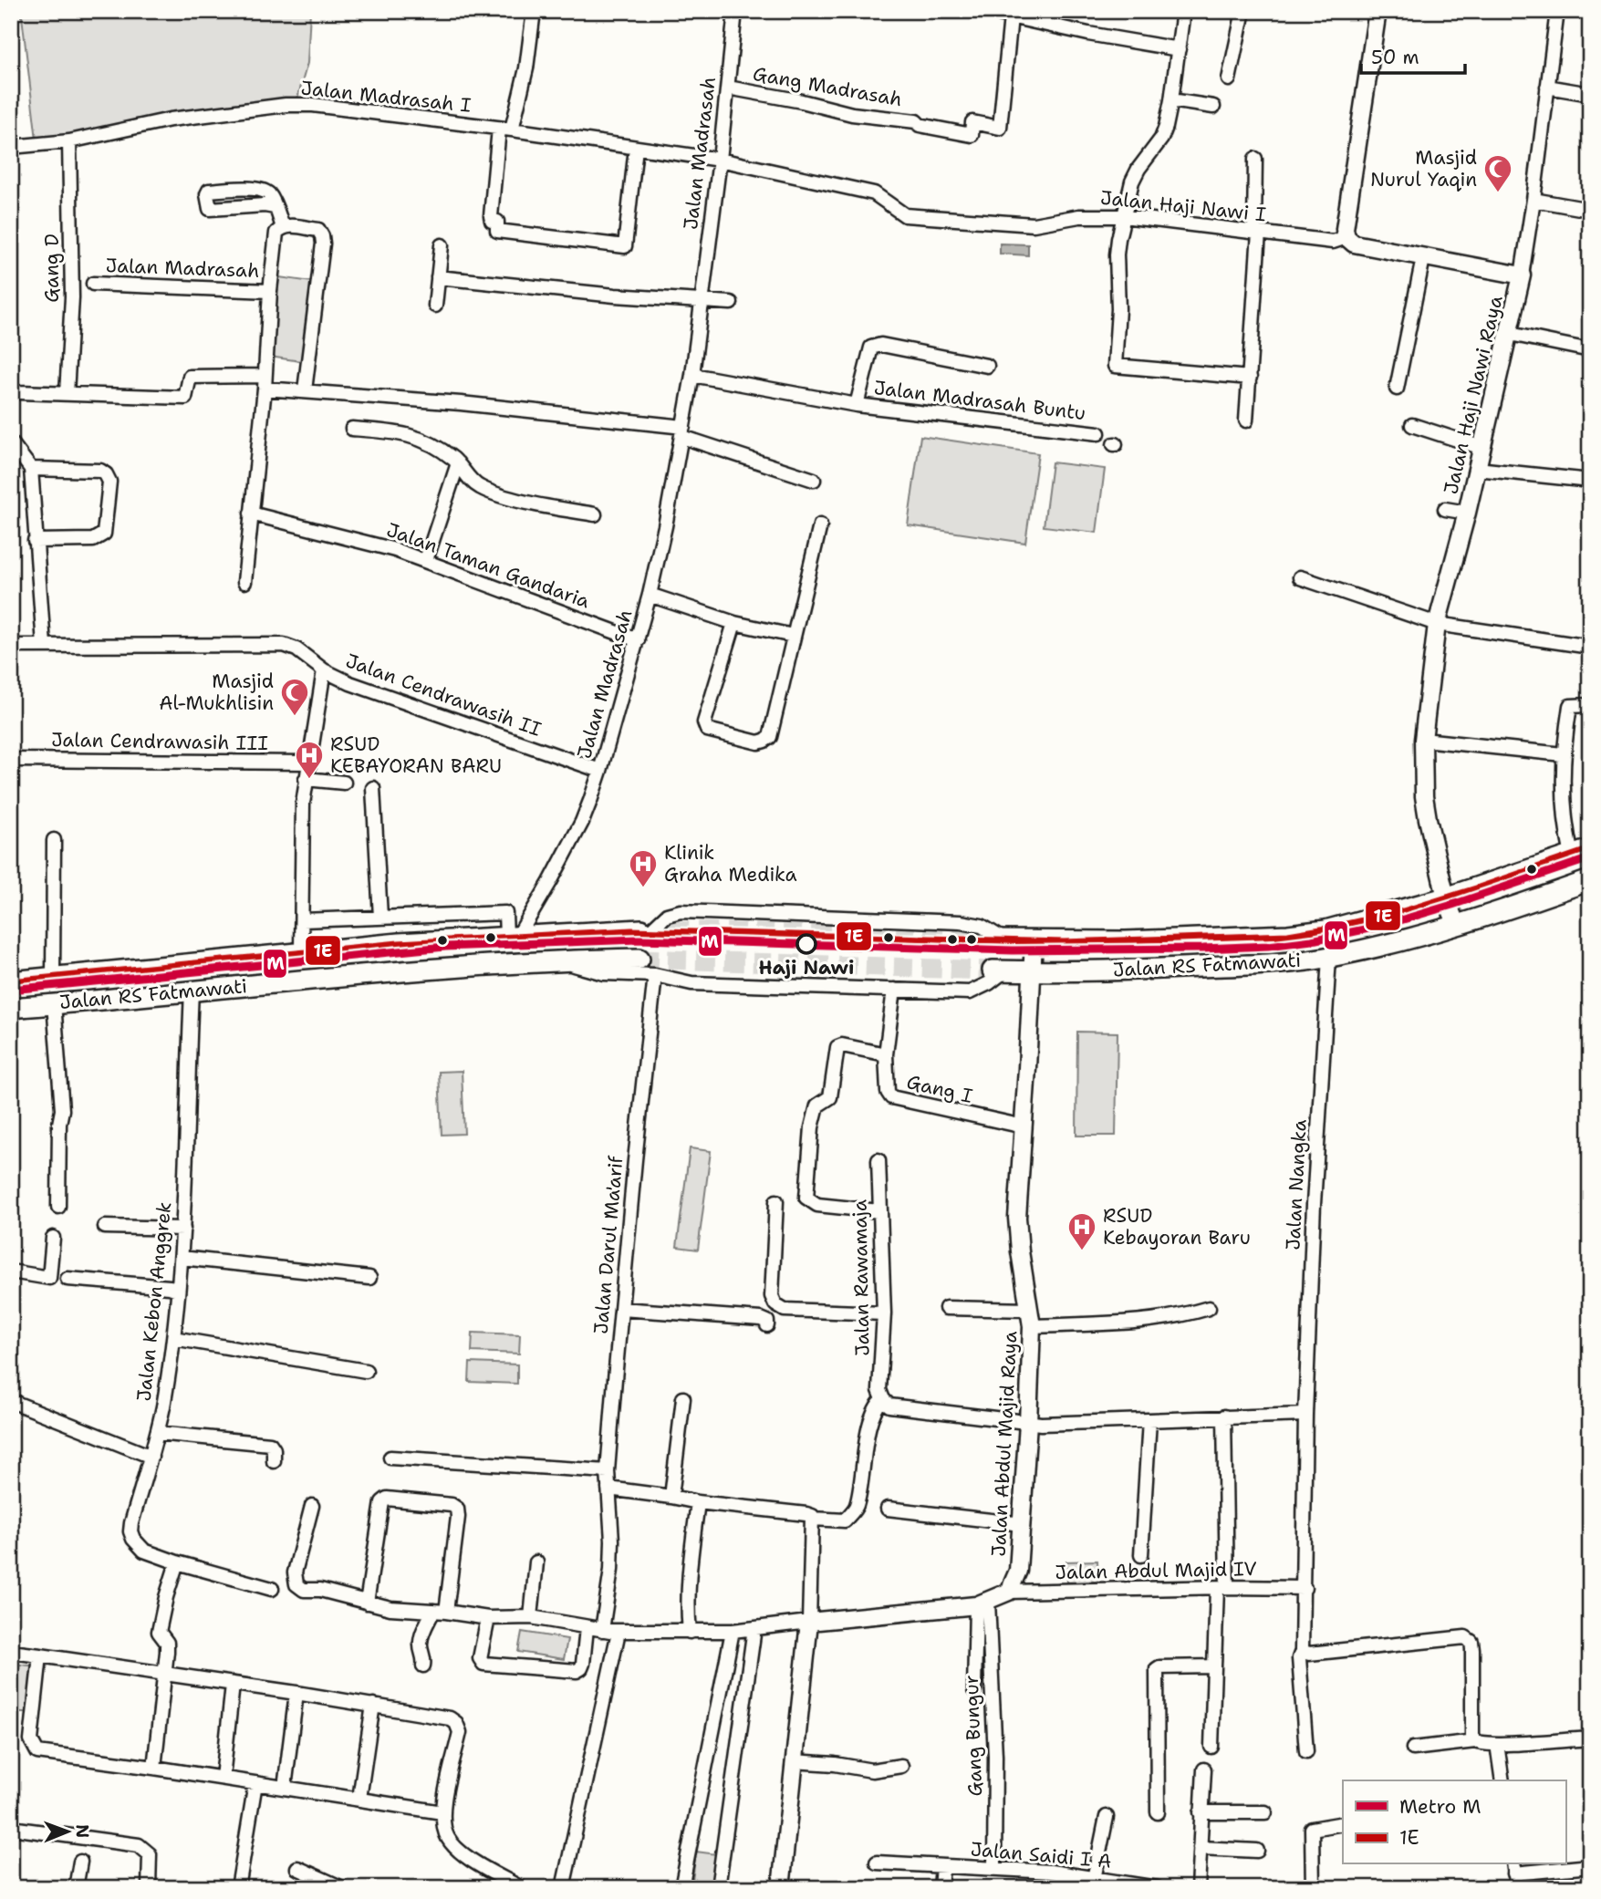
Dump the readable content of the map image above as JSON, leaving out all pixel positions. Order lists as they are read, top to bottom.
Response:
{
  "streets": {
    "main road": ["Jalan RS Fatmawati"],
    "street": [
      "Gang Madrasah",
      "Jalan Madrasah I",
      "Jalan Madrasah",
      "Jalan Haji Nawi I",
      "Gang D",
      "Jalan Haji Nawi Raya",
      "Jalan Madrasah Buntu",
      "Jalan Taman Gandaria",
      "Jalan Cendrawasih II",
      "Jalan Cendrawasih III",
      "Gang I",
      "Jalan Nangka",
      "Jalan Darul Ma'arif",
      "Jalan Rawamaja",
      "Jalan Kebon Anggrek",
      "Jalan Abdul Majid Raya",
      "Jalan Abdul Majid IV",
      "Gang Bungur",
      "Jalan Saidi I A"
    ]
  },
  "crossings": [
    ["Gang Madrasah", "Jalan Madrasah"],
    ["Jalan Madrasah I", "Jalan Madrasah"],
    ["Jalan Madrasah I", "Jalan Haji Nawi I"],
    ["Jalan Madrasah I", "Gang D"],
    ["Jalan Madrasah", "Jalan Haji Nawi I"],
    ["Jalan Madrasah", "Jalan Madrasah Buntu"],
    ["Jalan Madrasah", "Jalan Taman Gandaria"],
    ["Jalan Madrasah", "Jalan Cendrawasih II"],
    ["Jalan Madrasah", "Jalan RS Fatmawati"],
    ["Jalan Haji Nawi I", "Jalan Haji Nawi Raya"],
    ["Jalan Haji Nawi Raya", "Jalan RS Fatmawati"],
    ["Jalan RS Fatmawati", "Jalan Nangka"],
    ["Jalan RS Fatmawati", "Jalan Darul Ma'arif"],
    ["Jalan RS Fatmawati", "Jalan Kebon Anggrek"],
    ["Jalan RS Fatmawati", "Jalan Abdul Majid Raya"],
    ["Gang I", "Jalan Abdul Majid Raya"],
    ["Jalan Nangka", "Jalan Abdul Majid IV"],
    ["Jalan Abdul Majid Raya", "Jalan Abdul Majid IV"],
    ["Gang Bungur", "Jalan Saidi I A"]
  ],
  "places": {
    "mosque": ["Masjid Nurul Yaqin", "Masjid Al-Mukhlisin"],
    "hospital": ["RSUD KEBAYORAN BARU", "Klinik Graha Medika", "RSUD Kebayoran Baru"],
    "other": ["Haji Nawi"]
  },
  "lines": ["transit line 1E", "metro line M"],
  "legend": ["Metro M", "1E"],
  "scale_bar": "50 m",
  "north": "right"
}
